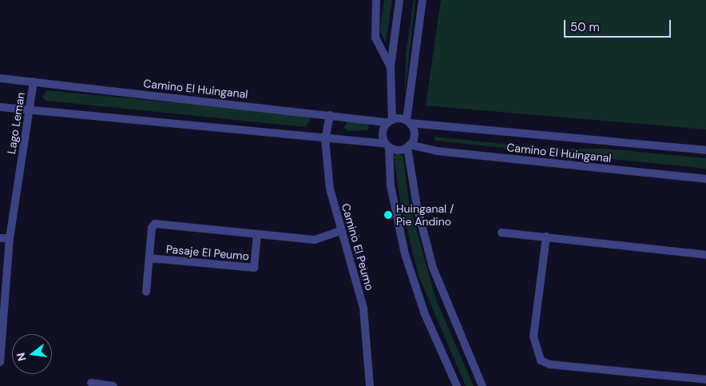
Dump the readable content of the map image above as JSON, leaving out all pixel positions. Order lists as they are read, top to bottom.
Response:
{
  "streets": {
    "street": [
      "Camino El Huinganal",
      "Lago Leman",
      "Camino El Peumo",
      "Pasaje El Peumo"
    ]
  },
  "crossings": [
    ["Camino El Huinganal", "Lago Leman"],
    ["Camino El Huinganal", "Camino El Peumo"],
    ["Camino El Peumo", "Pasaje El Peumo"]
  ],
  "places": ["Huinganal / Pie Andino"],
  "scale_bar": "50 m",
  "north": "left"
}
